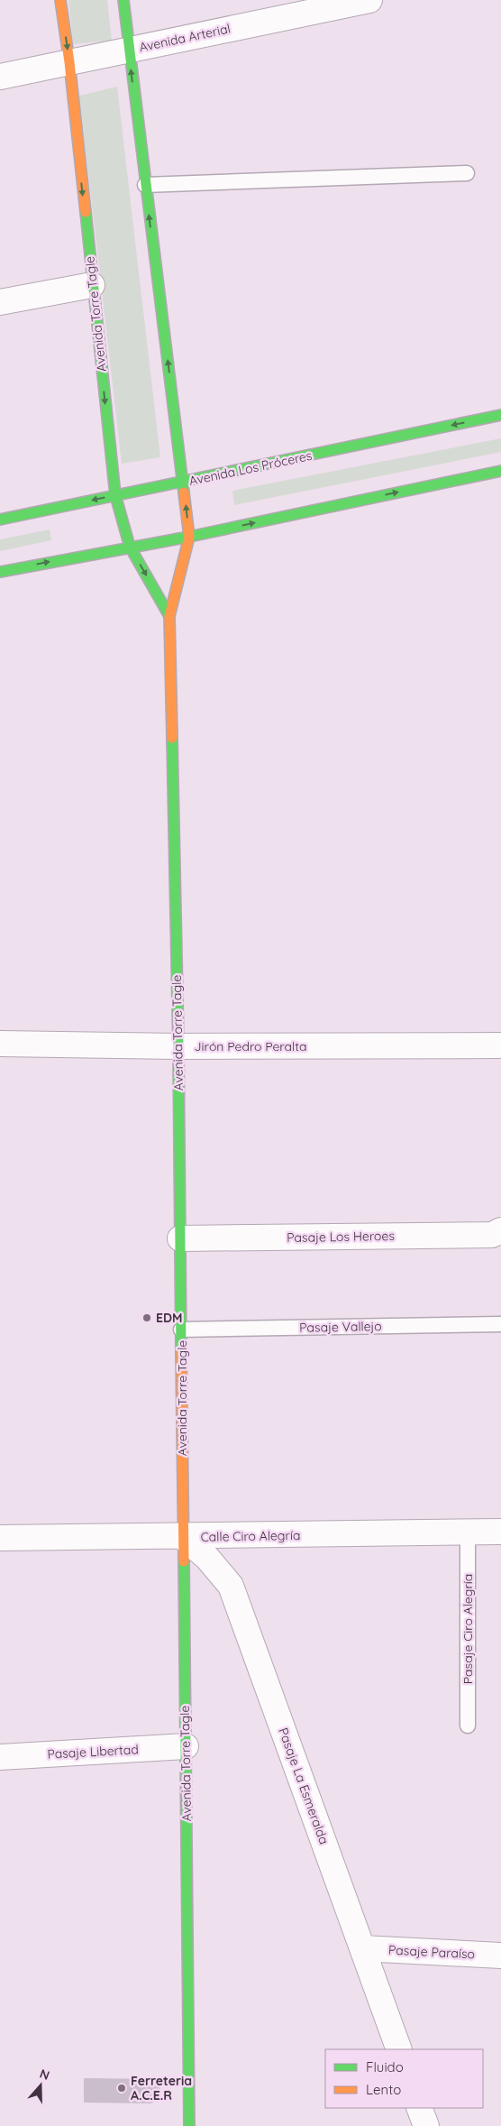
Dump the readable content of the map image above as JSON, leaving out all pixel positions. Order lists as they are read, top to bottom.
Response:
{
  "streets": {
    "street": [
      "Avenida Arterial",
      "Avenida Torre Tagle",
      "Avenida Los Próceres",
      "Jirón Pedro Peralta",
      "Pasaje Los Heroes",
      "Calle Ciro Alegría",
      "Pasaje Libertad",
      "Pasaje La Esmeralda",
      "Pasaje Paraíso"
    ],
    "lane": ["Pasaje Vallejo", "Pasaje Ciro Alegría"]
  },
  "crossings": [
    ["Avenida Arterial", "Avenida Torre Tagle"],
    ["Avenida Torre Tagle", "Avenida Los Próceres"],
    ["Avenida Torre Tagle", "Jirón Pedro Peralta"],
    ["Avenida Torre Tagle", "Pasaje Los Heroes"],
    ["Avenida Torre Tagle", "Pasaje Vallejo"],
    ["Avenida Torre Tagle", "Calle Ciro Alegría"],
    ["Avenida Torre Tagle", "Pasaje Libertad"],
    ["Avenida Torre Tagle", "Pasaje La Esmeralda"],
    ["Calle Ciro Alegría", "Pasaje Ciro Alegría"],
    ["Calle Ciro Alegría", "Pasaje La Esmeralda"],
    ["Pasaje La Esmeralda", "Pasaje Paraíso"]
  ],
  "places": ["EDM", "Ferreteria A.C.E.R"],
  "legend": ["Fluido", "Lento"],
  "north": "top"
}
